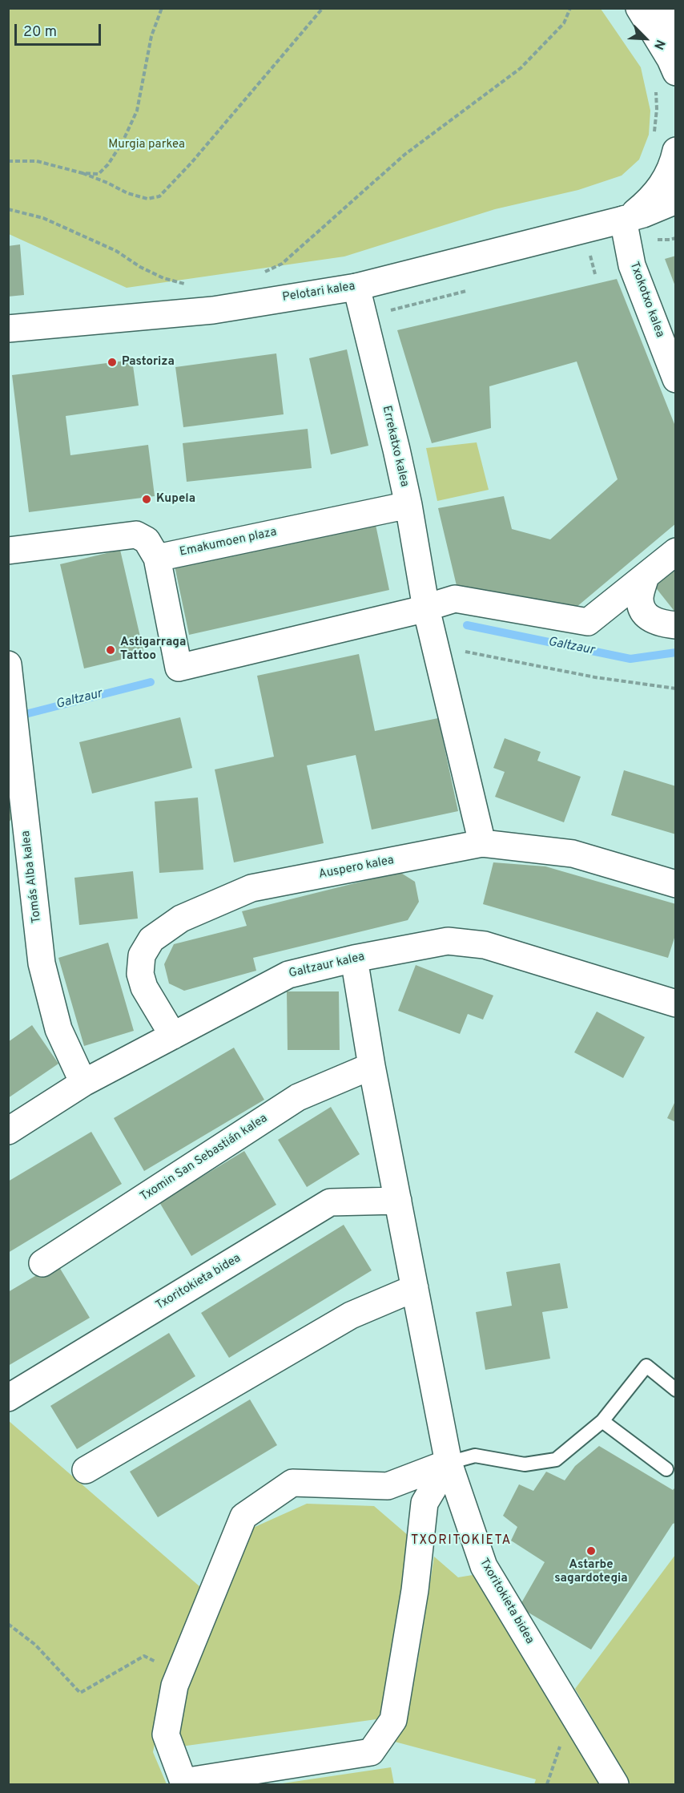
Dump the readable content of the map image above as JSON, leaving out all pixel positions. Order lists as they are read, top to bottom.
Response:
{
  "streets": {
    "street": [
      "Pelotari kalea",
      "Txokotxo kalea",
      "Errekatxo kalea",
      "Emakumoen plaza",
      "Auspero kalea",
      "Tomás Alba kalea",
      "Galtzaur kalea",
      "Txomin San Sebastián kalea",
      "Txoritokieta bidea"
    ]
  },
  "crossings": [
    ["Pelotari kalea", "Txokotxo kalea"],
    ["Pelotari kalea", "Errekatxo kalea"],
    ["Errekatxo kalea", "Emakumoen plaza"],
    ["Errekatxo kalea", "Auspero kalea"],
    ["Auspero kalea", "Galtzaur kalea"],
    ["Tomás Alba kalea", "Galtzaur kalea"],
    ["Galtzaur kalea", "Txoritokieta bidea"],
    ["Txomin San Sebastián kalea", "Txoritokieta bidea"]
  ],
  "districts": ["TXORITOKIETA"],
  "water": ["Galtzaur"],
  "parks": ["Murgia parkea"],
  "places": [
    "Pastoriza",
    "Kupela",
    "Astigarraga Tattoo",
    "Astarbe sagardotegia"
  ],
  "scale_bar": "20 m",
  "north": "bottom right"
}
